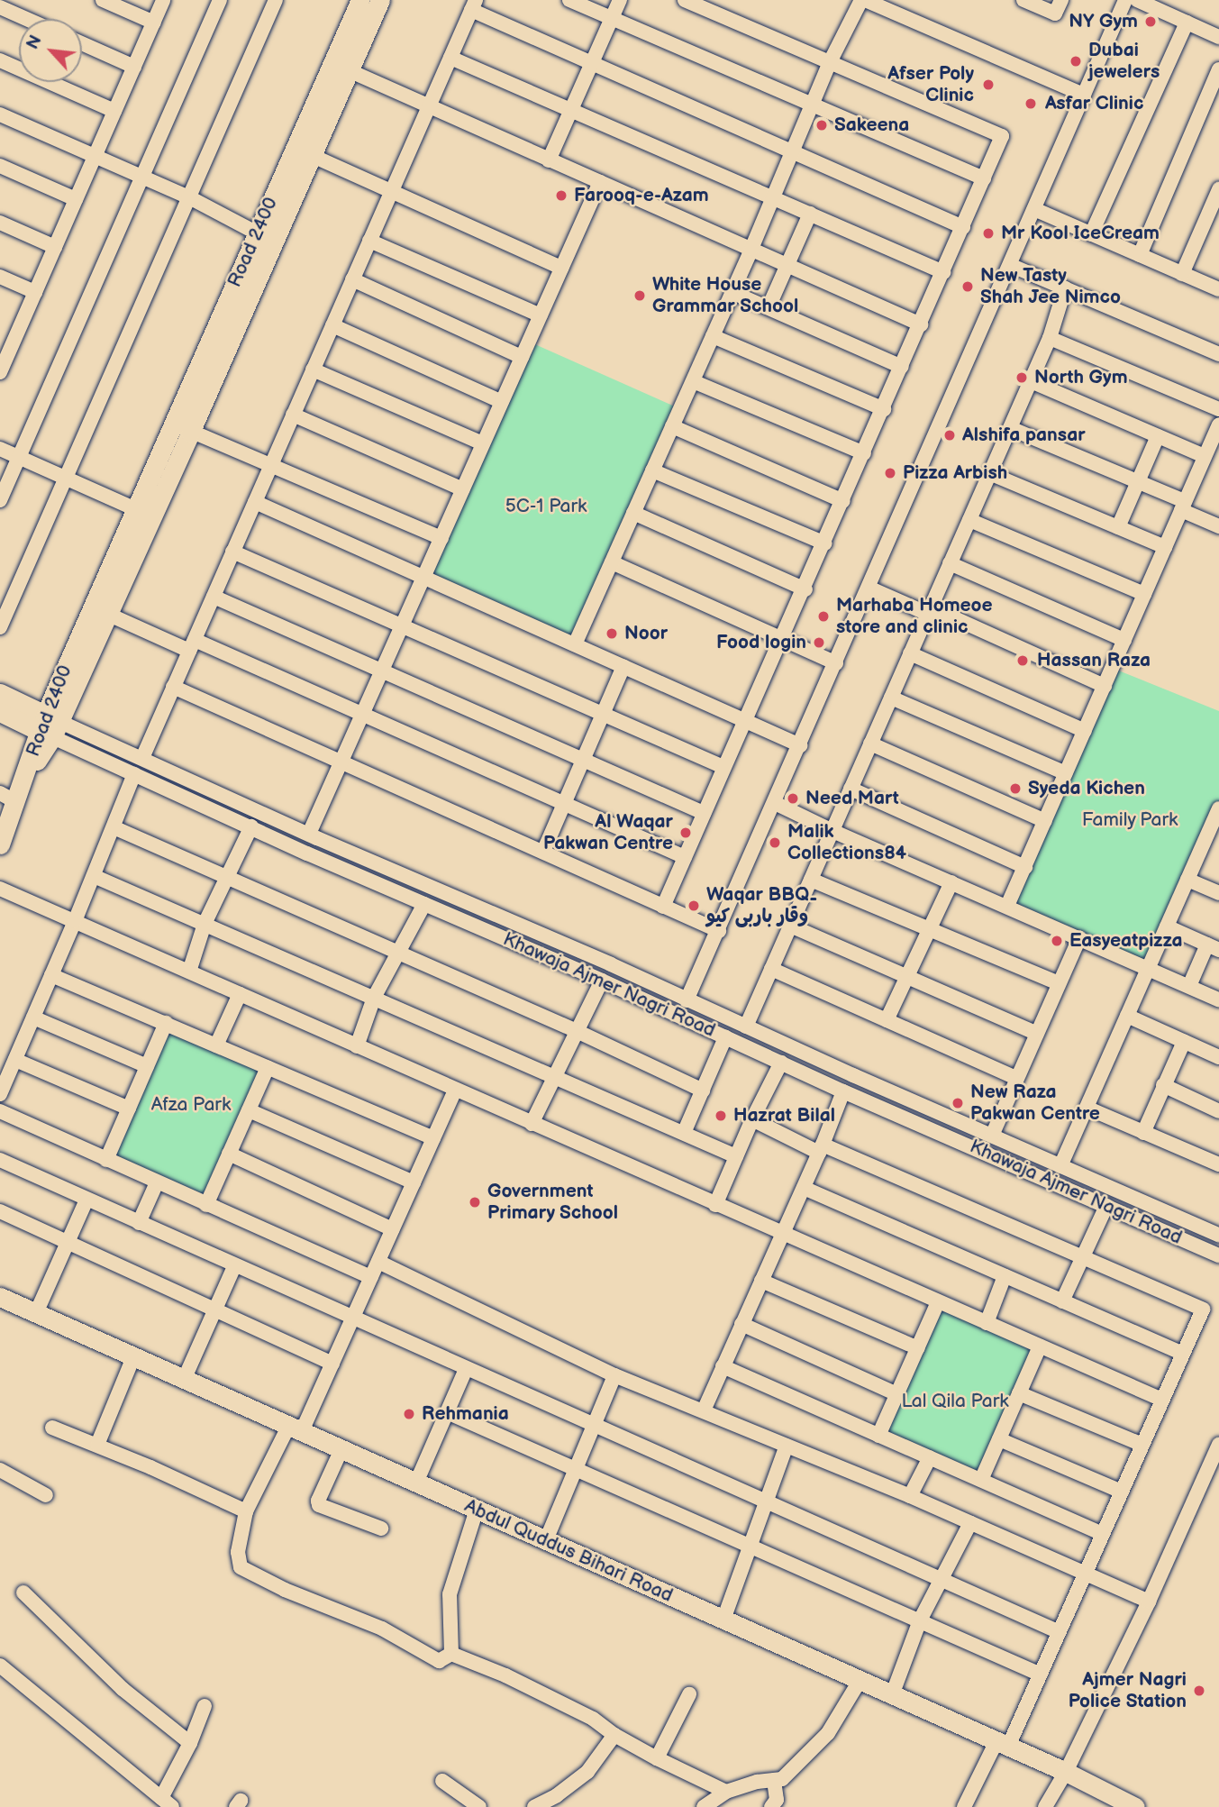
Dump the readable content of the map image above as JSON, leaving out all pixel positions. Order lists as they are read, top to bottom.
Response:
{
  "streets": {
    "main road": ["Road 2400", "Khawaja Ajmer Nagri Road", "Abdul Quddus Bihari Road"]
  },
  "crossings": [
    ["Road 2400", "Khawaja Ajmer Nagri Road"]
  ],
  "parks": [
    "5C-1 Park",
    "Family Park",
    "Afza Park",
    "Lal Qila Park"
  ],
  "places": [
    "NY Gym",
    "Dubai jewelers",
    "Afser Poly Clinic",
    "Asfar Clinic",
    "Sakeena",
    "Farooq-e-Azam",
    "Mr Kool IceCream",
    "New Tasty Shah Jee Nimco",
    "White House Grammar School",
    "North Gym",
    "Alshifa pansar",
    "Pizza Arbish",
    "Marhaba Homeoe store and clinic",
    "Noor",
    "Food login",
    "Hassan Raza",
    "Syeda Kichen",
    "Need Mart",
    "Al Waqar Pakwan Centre",
    "Malik Collections84",
    "Waqar BBQ۔ وقار باربی کیو",
    "Easyeatpizza",
    "New Raza Pakwan Centre",
    "Hazrat Bilal",
    "Government Primary School",
    "Rehmania",
    "Ajmer Nagri Police Station"
  ],
  "north": "top left"
}
